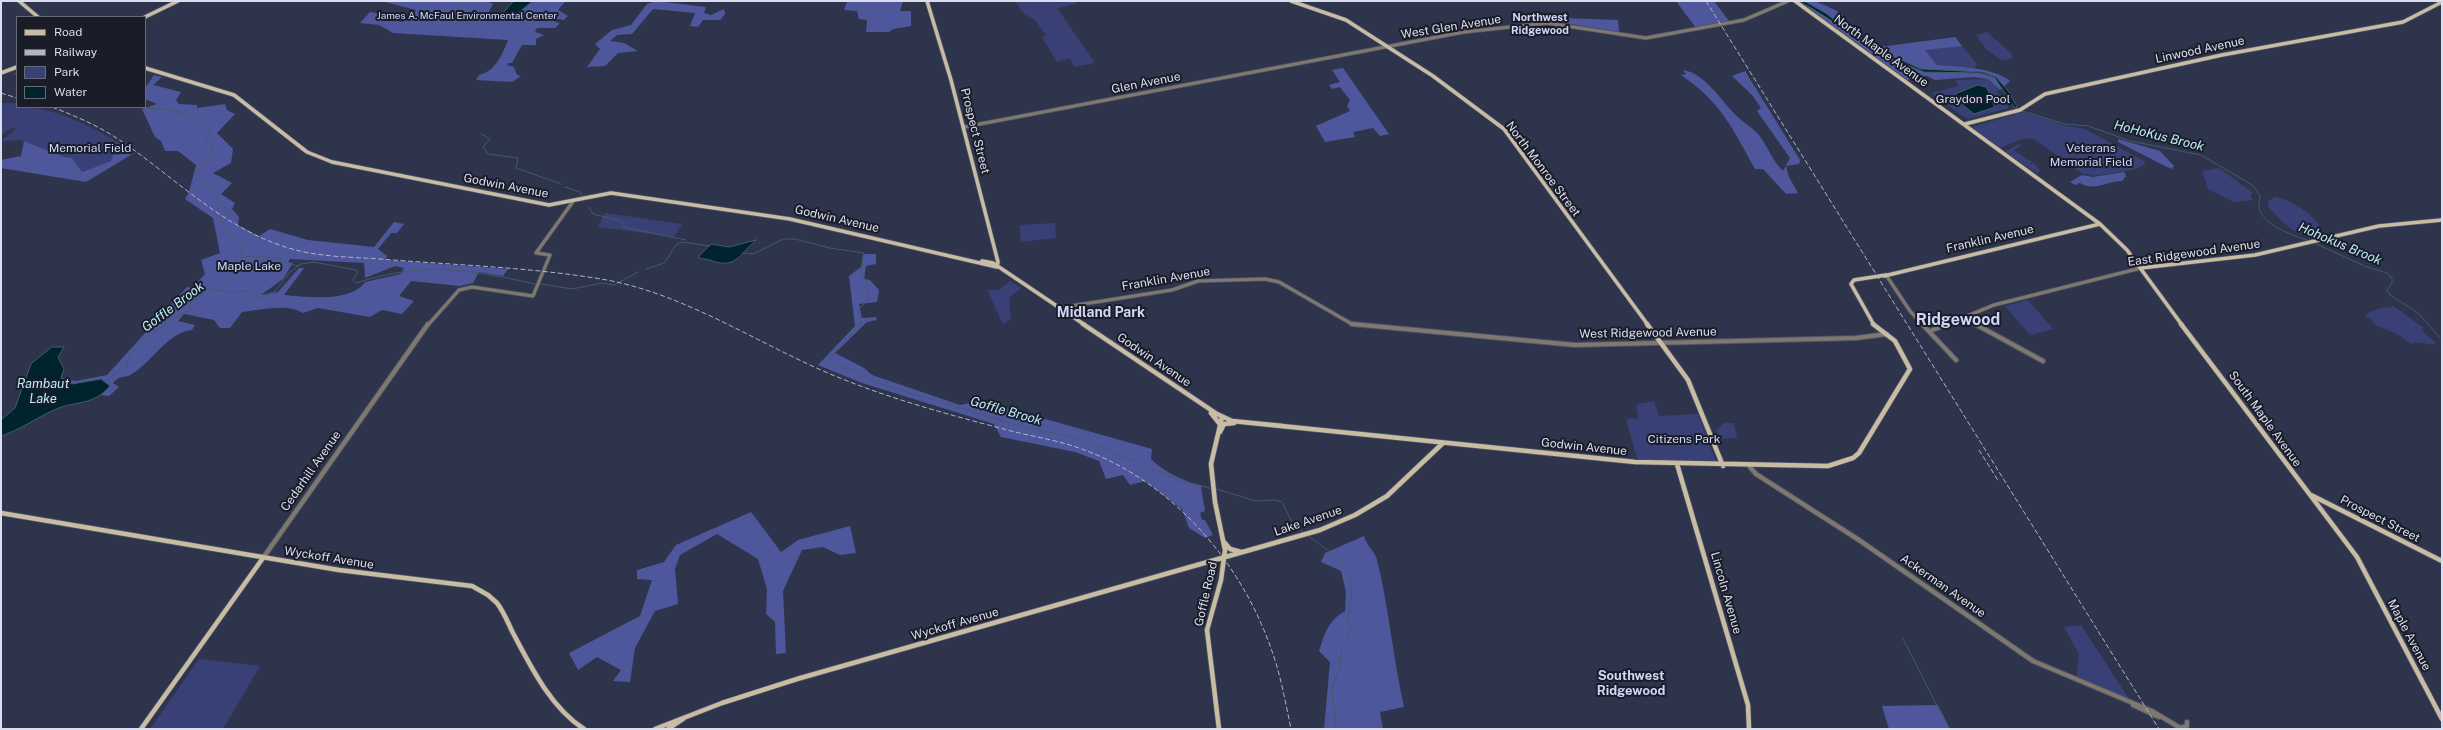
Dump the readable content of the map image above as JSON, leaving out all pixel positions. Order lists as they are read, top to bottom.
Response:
{
  "streets": {
    "main road": [
      "Linwood Avenue",
      "North Maple Avenue",
      "Prospect Street",
      "North Monroe Street",
      "Godwin Avenue",
      "Franklin Avenue",
      "East Ridgewood Avenue",
      "South Maple Avenue",
      "Cedarhill Avenue",
      "Lake Avenue",
      "Wyckoff Avenue",
      "Lincoln Avenue",
      "Goffle Road",
      "Maple Avenue"
    ],
    "street": [
      "West Glen Avenue",
      "Glen Avenue",
      "West Ridgewood Avenue",
      "Ackerman Avenue"
    ]
  },
  "crossings": [
    ["West Glen Avenue", "Glen Avenue"],
    ["West Glen Avenue", "North Monroe Street"],
    ["Linwood Avenue", "North Maple Avenue"],
    ["North Maple Avenue", "Franklin Avenue"],
    ["North Maple Avenue", "East Ridgewood Avenue"],
    ["North Maple Avenue", "South Maple Avenue"],
    ["Glen Avenue", "Prospect Street"],
    ["Prospect Street", "Godwin Avenue"],
    ["Prospect Street", "South Maple Avenue"],
    ["North Monroe Street", "Godwin Avenue"],
    ["North Monroe Street", "West Ridgewood Avenue"],
    ["Godwin Avenue", "Franklin Avenue"],
    ["Godwin Avenue", "West Ridgewood Avenue"],
    ["Godwin Avenue", "Cedarhill Avenue"],
    ["Godwin Avenue", "Lake Avenue"],
    ["Godwin Avenue", "Ackerman Avenue"],
    ["Godwin Avenue", "Lincoln Avenue"],
    ["Godwin Avenue", "Goffle Road"],
    ["Franklin Avenue", "West Ridgewood Avenue"],
    ["East Ridgewood Avenue", "South Maple Avenue"],
    ["South Maple Avenue", "Maple Avenue"],
    ["Cedarhill Avenue", "Wyckoff Avenue"],
    ["Lake Avenue", "Wyckoff Avenue"],
    ["Lake Avenue", "Goffle Road"],
    ["Wyckoff Avenue", "Goffle Road"]
  ],
  "districts": [
    "Northwest Ridgewood",
    "Midland Park",
    "Ridgewood",
    "Southwest Ridgewood"
  ],
  "water": [
    "HoHoKus Brook",
    "Hohokus Brook",
    "Goffle Brook",
    "Rambaut Lake"
  ],
  "parks": [
    "James A. McFaul Environmental Center",
    "Graydon Pool",
    "Memorial Field",
    "Veterans Memorial Field",
    "Maple Lake",
    "Citizens Park"
  ],
  "legend": [
    "Road",
    "Railway",
    "Park",
    "Water"
  ]
}
